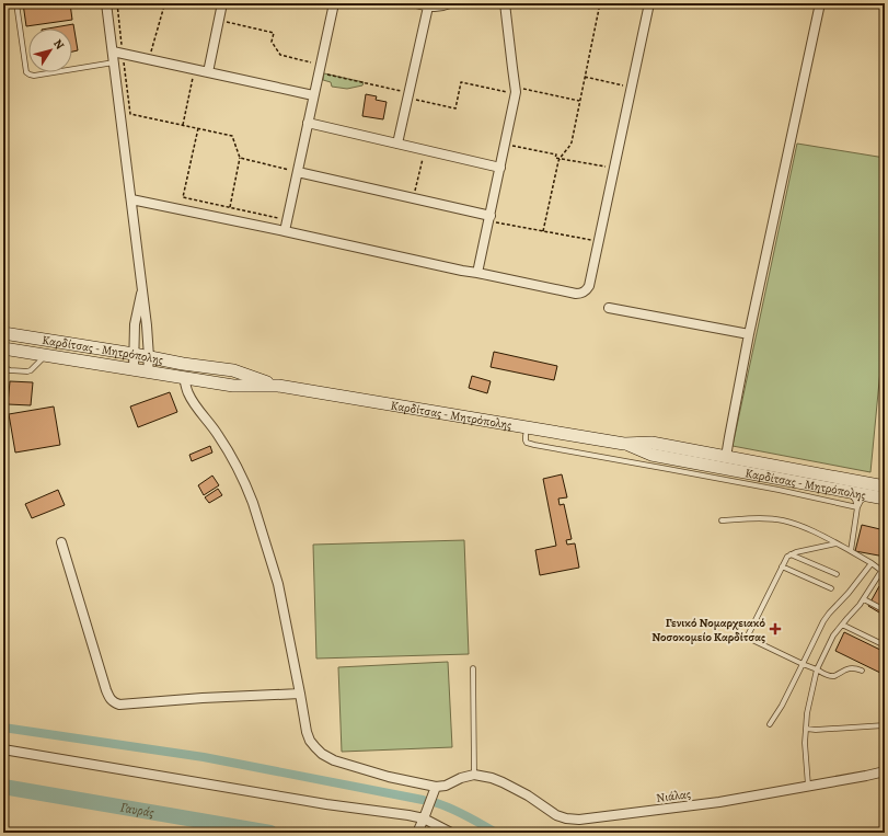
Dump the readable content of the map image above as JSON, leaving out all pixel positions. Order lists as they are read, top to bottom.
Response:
{
  "streets": {
    "main road": ["Καρδίτσας - Μητρόπολης"],
    "street": ["Νιάλας"]
  },
  "water": ["Γαυράς"],
  "places": {
    "health": ["Γενικό Νομαρχειακό Νοσοκομείο Καρδίτσας"]
  },
  "north": "top right"
}
